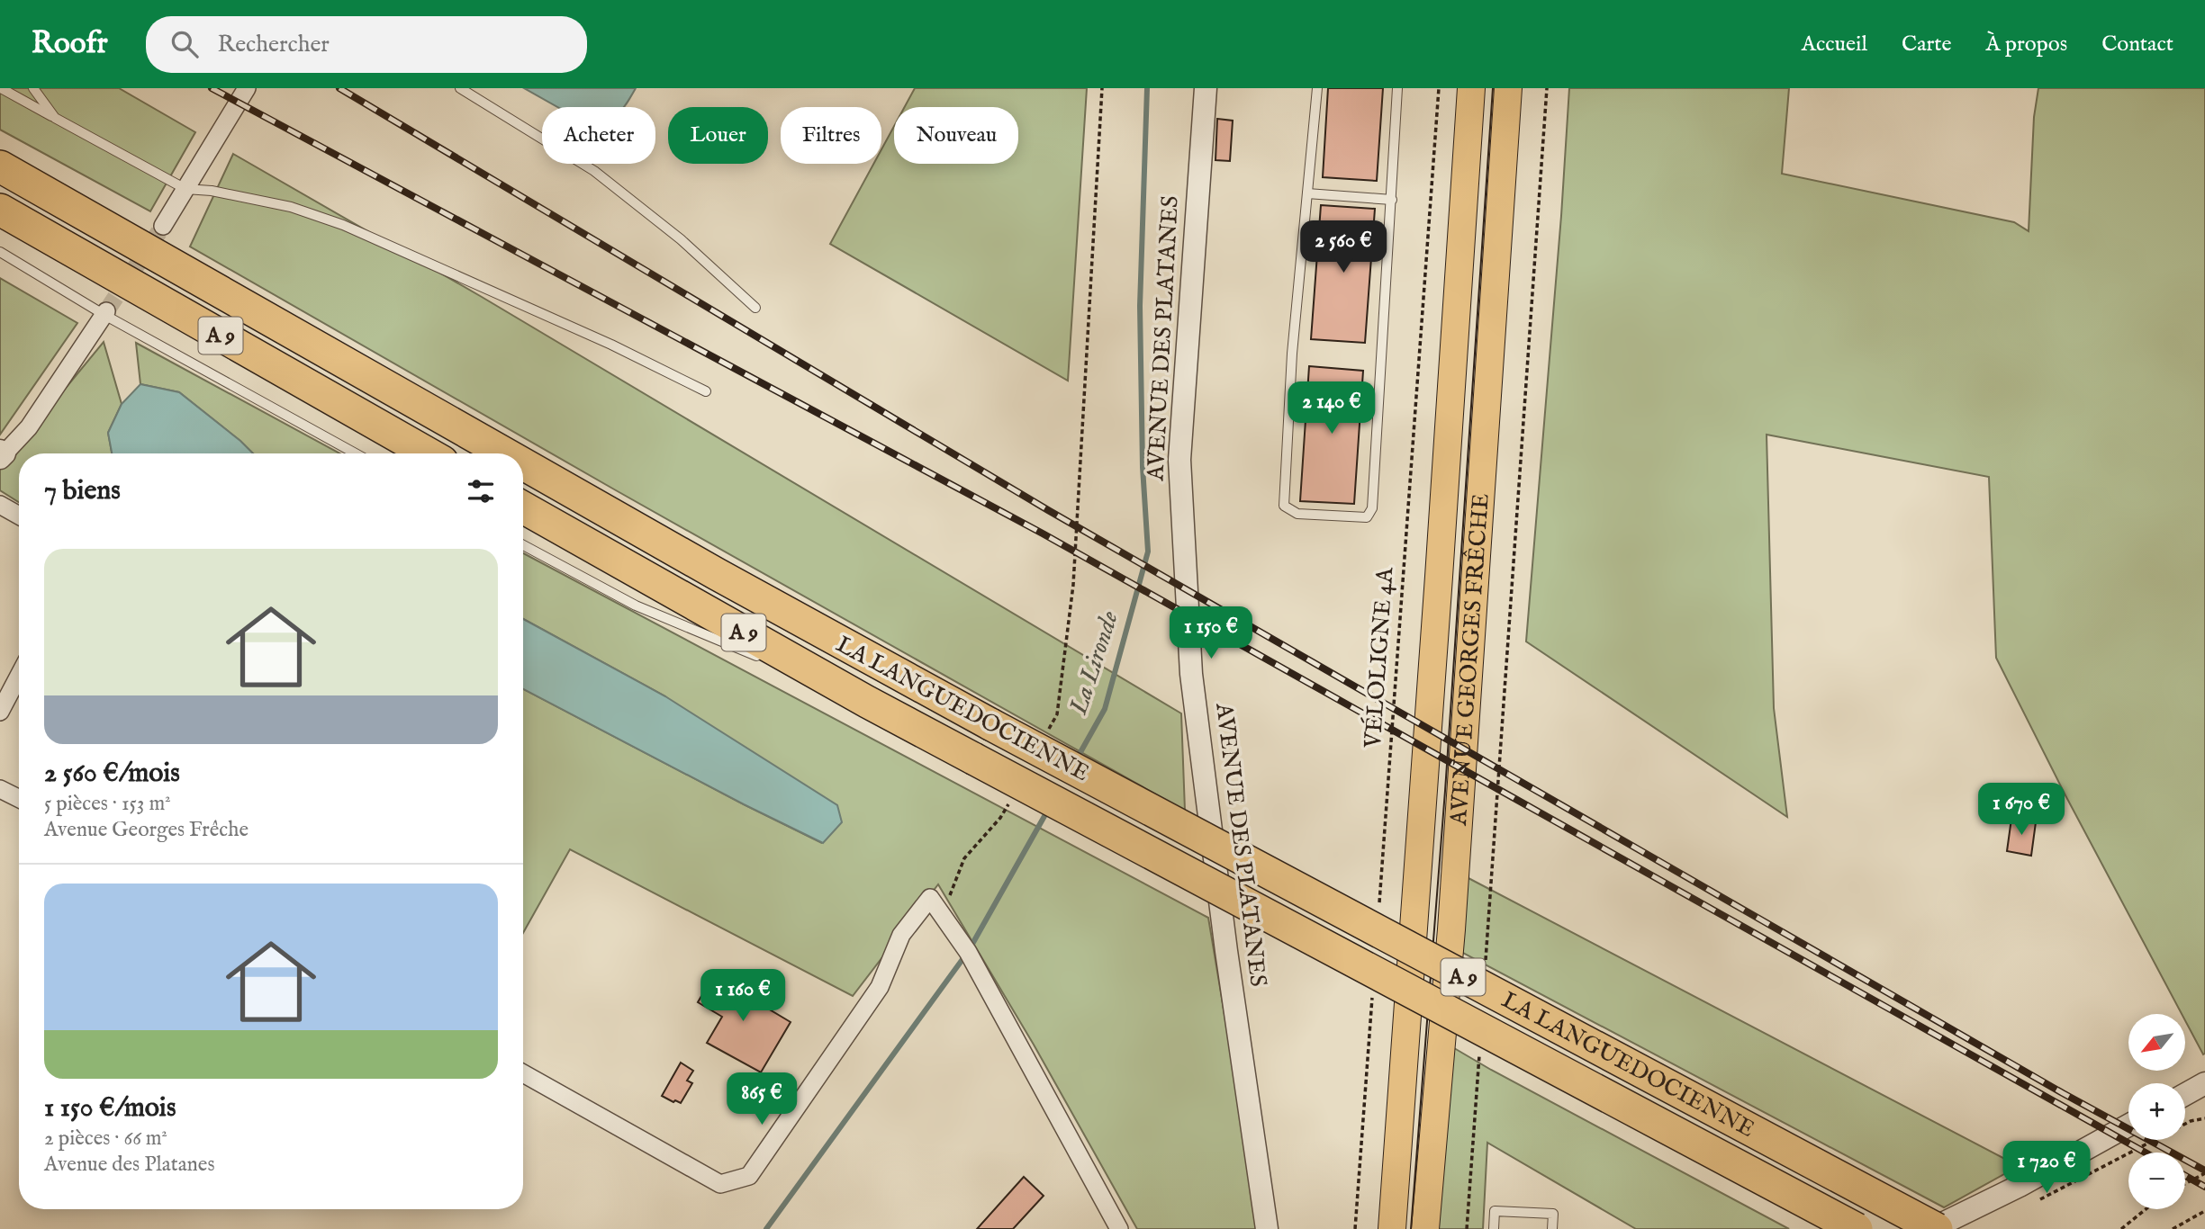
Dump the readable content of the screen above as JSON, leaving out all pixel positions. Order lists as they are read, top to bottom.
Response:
{
  "streets": {
    "highway": ["A 9", "LA LANGUEDOCIENNE"],
    "main road": ["AVENUE GEORGES FRÊCHE"],
    "street": ["AVENUE DES PLATANES"],
    "path": ["VÉLOLIGNE 4A"]
  },
  "water": ["La Lironde"],
  "north": "bottom left",
  "page": {
    "header": "Roofr",
    "search": "Rechercher",
    "nav": [
      "Accueil",
      "Carte",
      "À propos",
      "Contact"
    ],
    "chip": [
      "Acheter",
      "Louer",
      "Filtres",
      "Nouveau"
    ],
    "price": [
      "2 560 €",
      "2 140 €",
      "1 150 €",
      "1 670 €",
      "1 160 €",
      "865 €",
      "1 720 €"
    ],
    "heading": "7 biens",
    "list": [
      {
        "name": "2 560 €/mois",
        "note": "5 pièces · 153 m² · Avenue Georges Frêche"
      },
      {
        "name": "1 150 €/mois",
        "note": "2 pièces · 66 m² · Avenue des Platanes"
      }
    ],
    "map_buttons": ["+", "−"]
  }
}
